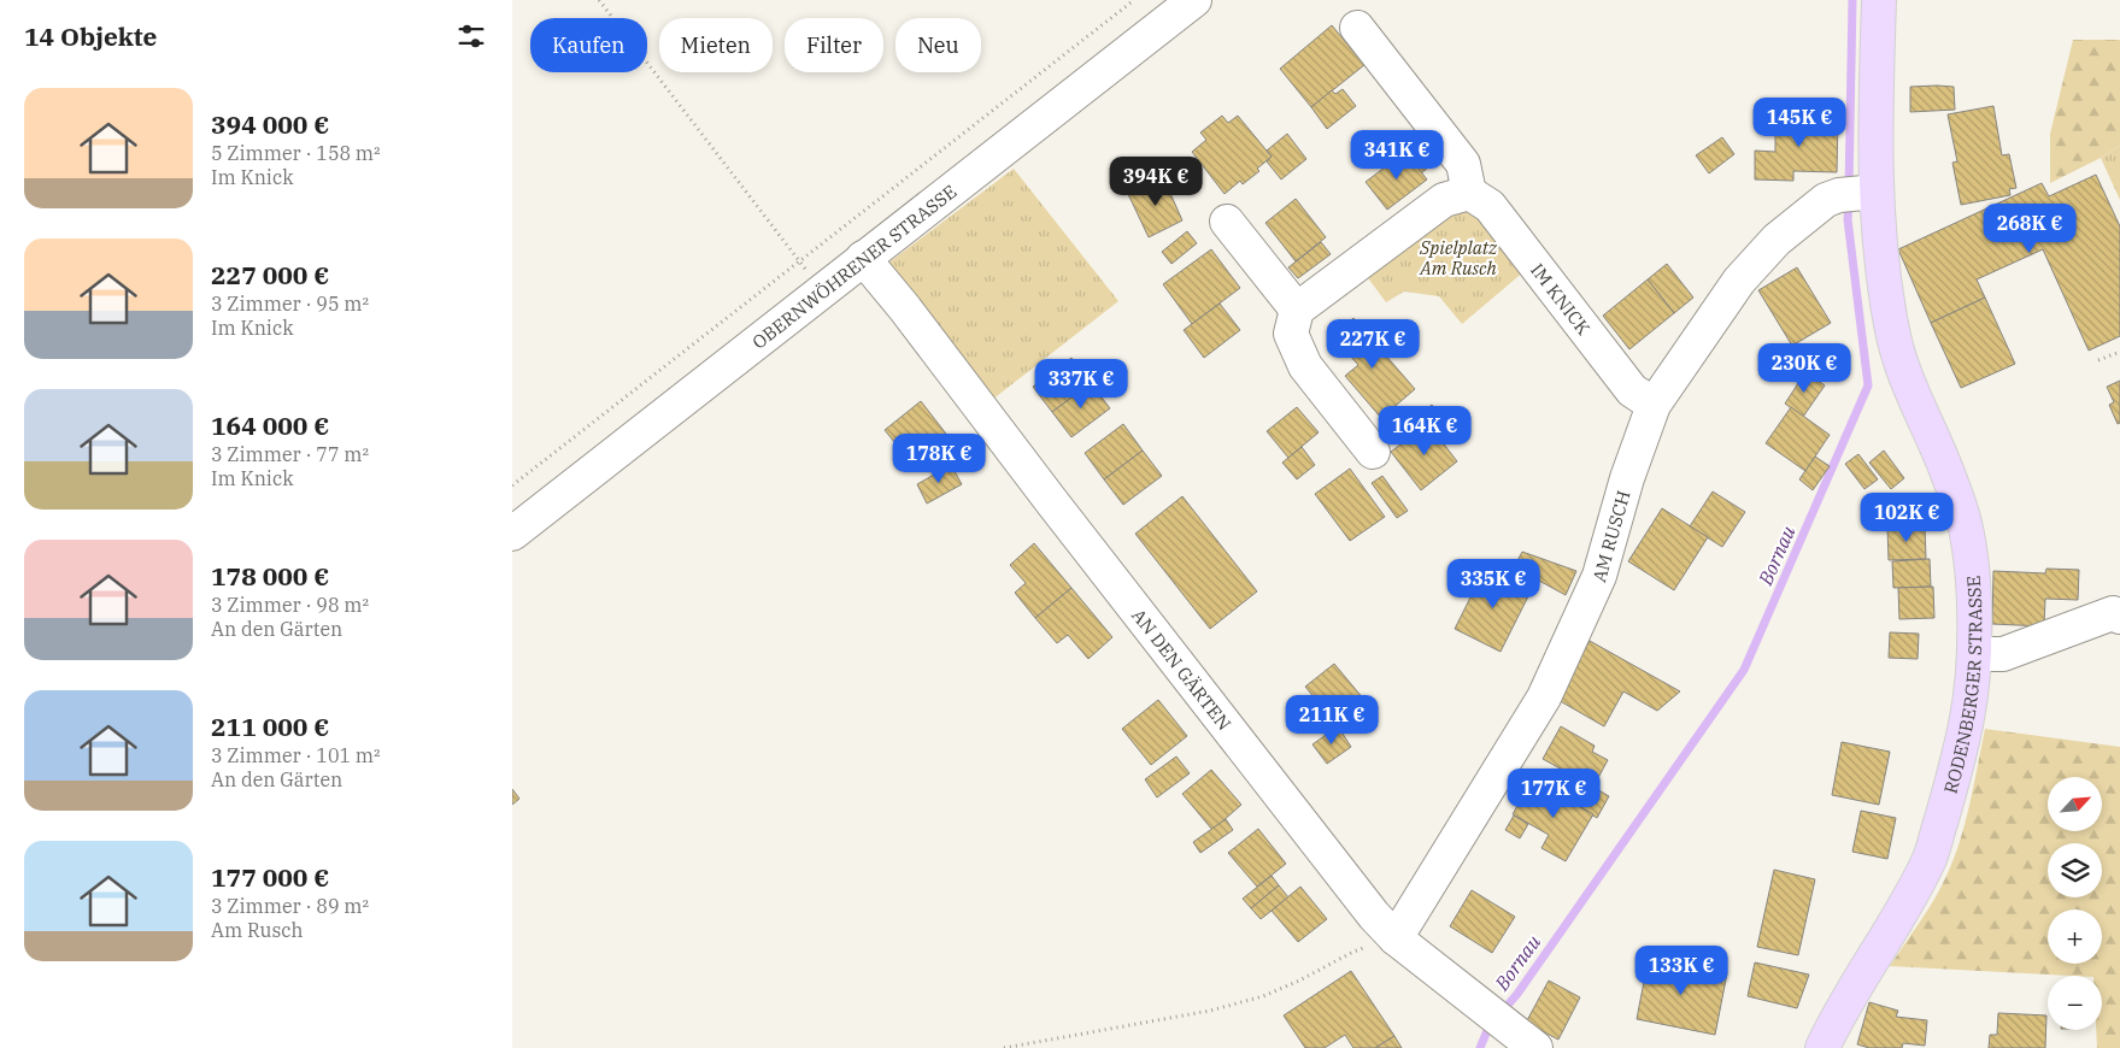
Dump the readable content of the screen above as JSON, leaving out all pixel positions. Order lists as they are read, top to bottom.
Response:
{
  "streets": {
    "main road": ["RODENBERGER STRASSE"],
    "street": [
      "OBERNWÖHRENER STRASSE",
      "IM KNICK",
      "AM RUSCH",
      "AN DEN GÄRTEN"
    ]
  },
  "crossings": [
    ["OBERNWÖHRENER STRASSE", "AN DEN GÄRTEN"],
    ["IM KNICK", "AM RUSCH"],
    ["AM RUSCH", "AN DEN GÄRTEN"],
    ["AM RUSCH", "RODENBERGER STRASSE"]
  ],
  "water": ["Bornau"],
  "parks": ["Spielplatz Am Rusch"],
  "north": "top right",
  "page": {
    "heading": "14 Objekte",
    "chip": [
      "Kaufen",
      "Mieten",
      "Filter",
      "Neu"
    ],
    "list": [
      {
        "name": "394 000 €",
        "note": "5 Zimmer · 158 m² · Im Knick"
      },
      {
        "name": "227 000 €",
        "note": "3 Zimmer · 95 m² · Im Knick"
      },
      {
        "name": "164 000 €",
        "note": "3 Zimmer · 77 m² · Im Knick"
      },
      {
        "name": "178 000 €",
        "note": "3 Zimmer · 98 m² · An den Gärten"
      },
      {
        "name": "211 000 €",
        "note": "3 Zimmer · 101 m² · An den Gärten"
      },
      {
        "name": "177 000 €",
        "note": "3 Zimmer · 89 m² · Am Rusch"
      }
    ],
    "price": [
      "145K €",
      "341K €",
      "394K €",
      "268K €",
      "227K €",
      "230K €",
      "337K €",
      "164K €",
      "178K €",
      "102K €",
      "335K €",
      "211K €",
      "177K €",
      "133K €"
    ],
    "map_buttons": ["+", "−"]
  }
}
